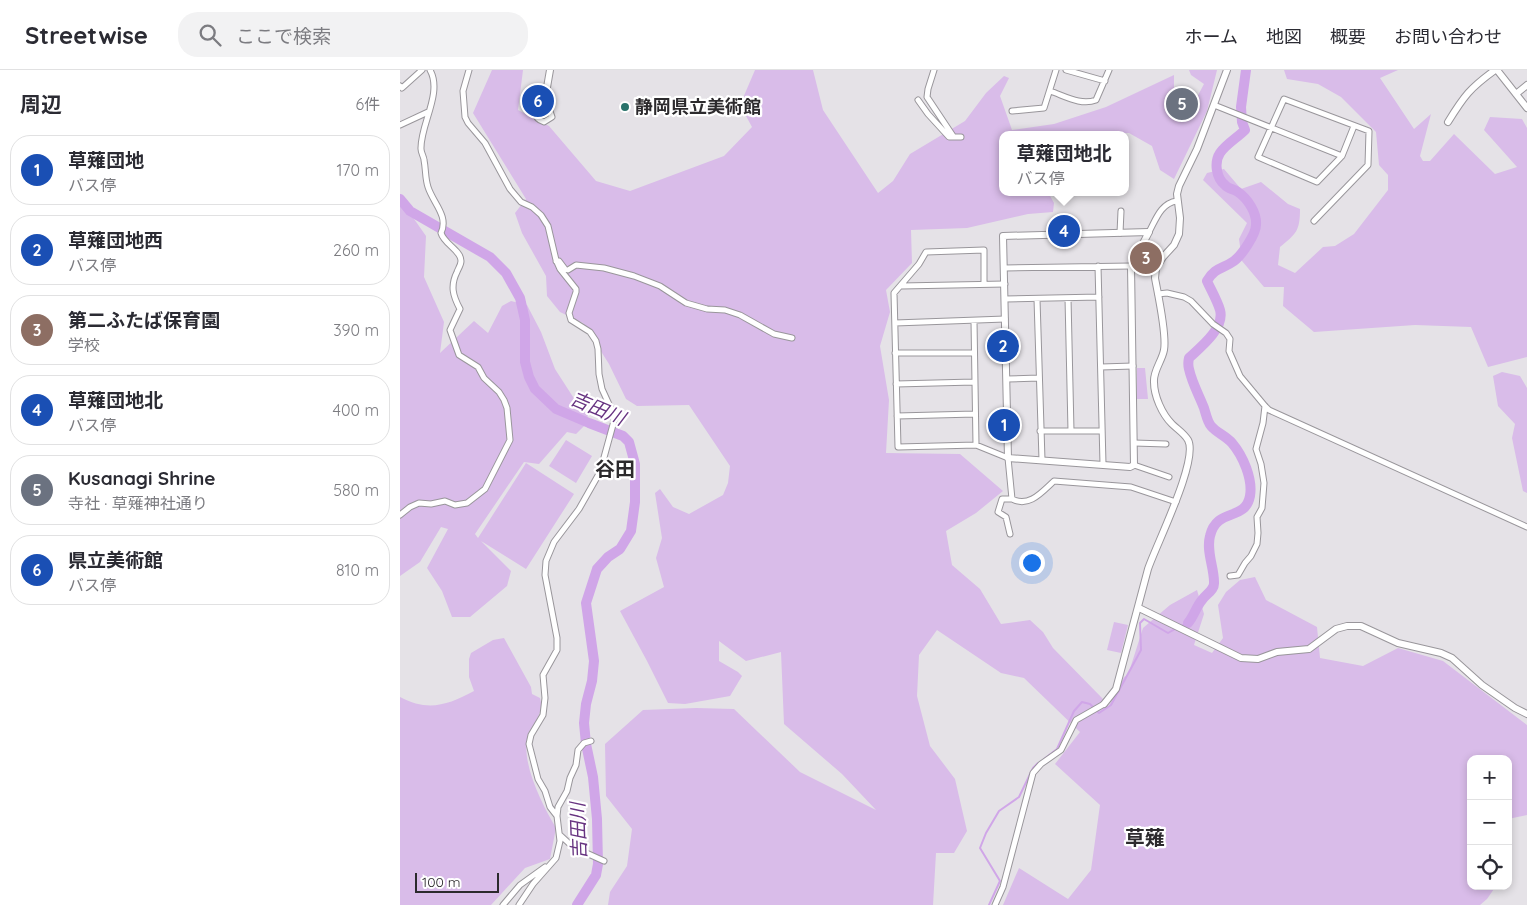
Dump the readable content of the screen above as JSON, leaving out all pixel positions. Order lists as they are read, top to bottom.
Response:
{
  "districts": ["谷田", "草薙"],
  "water": ["吉田川"],
  "places": ["静岡県立美術館"],
  "scale_bar": "100 m",
  "page": {
    "header": "Streetwise",
    "search": "ここで検索",
    "nav": [
      "ホーム",
      "地図",
      "概要",
      "お問い合わせ"
    ],
    "heading": ["周辺", "6件"],
    "pins": [
      "6",
      "5",
      "4",
      "3",
      "2",
      "1"
    ],
    "popup": ["草薙団地北", "バス停"],
    "list": [
      {
        "mark": "1",
        "name": "草薙団地",
        "note": "バス停",
        "value": "170 m"
      },
      {
        "mark": "2",
        "name": "草薙団地西",
        "note": "バス停",
        "value": "260 m"
      },
      {
        "mark": "3",
        "name": "第二ふたば保育園",
        "note": "学校",
        "value": "390 m"
      },
      {
        "mark": "4",
        "name": "草薙団地北",
        "note": "バス停",
        "value": "400 m"
      },
      {
        "mark": "5",
        "name": "Kusanagi Shrine",
        "note": "寺社 · 草薙神社通り",
        "value": "580 m"
      },
      {
        "mark": "6",
        "name": "県立美術館",
        "note": "バス停",
        "value": "810 m"
      }
    ],
    "map_buttons": ["+", "−"],
    "scale": "100 m"
  }
}
